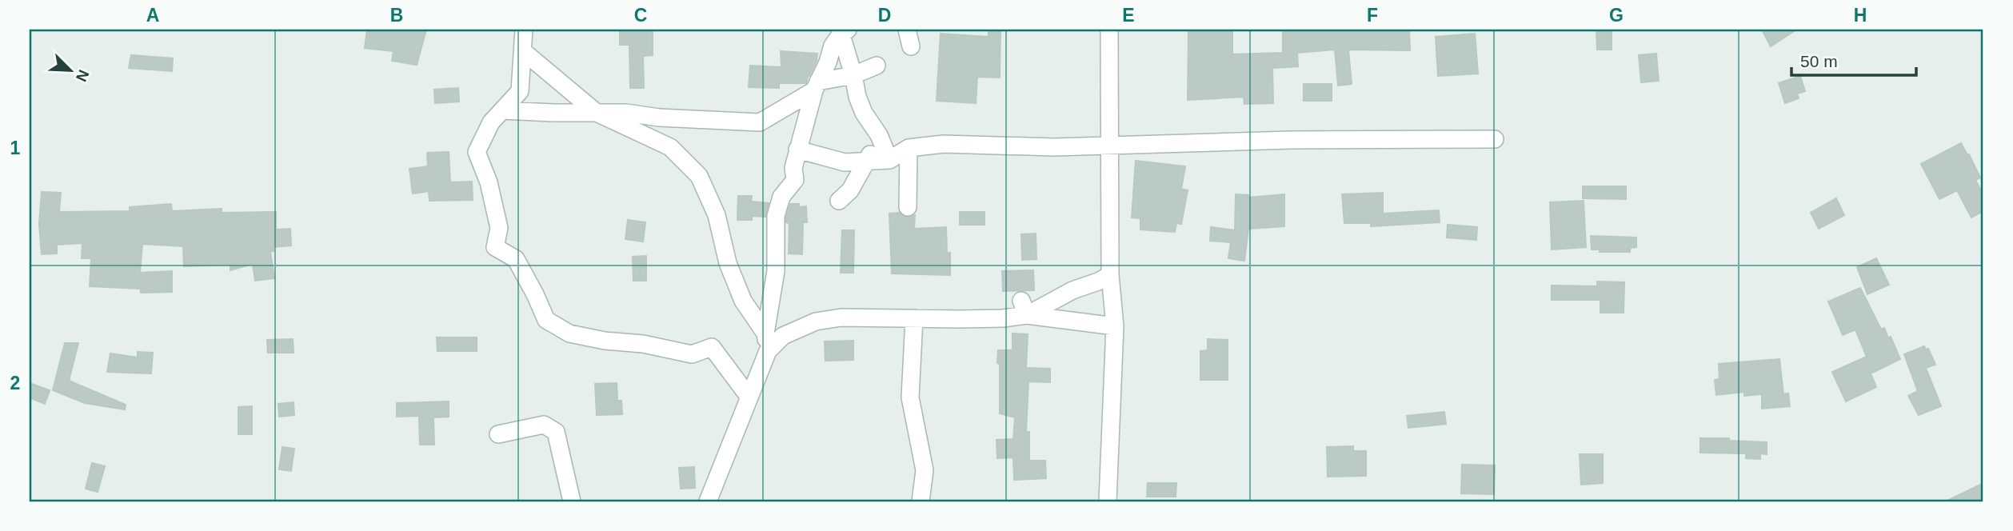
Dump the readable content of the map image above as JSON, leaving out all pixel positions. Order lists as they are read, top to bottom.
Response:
{
  "scale_bar": "50 m",
  "north": "bottom right",
  "grid": {
    "columns": [
      "A",
      "B",
      "C",
      "D",
      "E",
      "F",
      "G",
      "H"
    ],
    "rows": ["1", "2"]
  }
}
